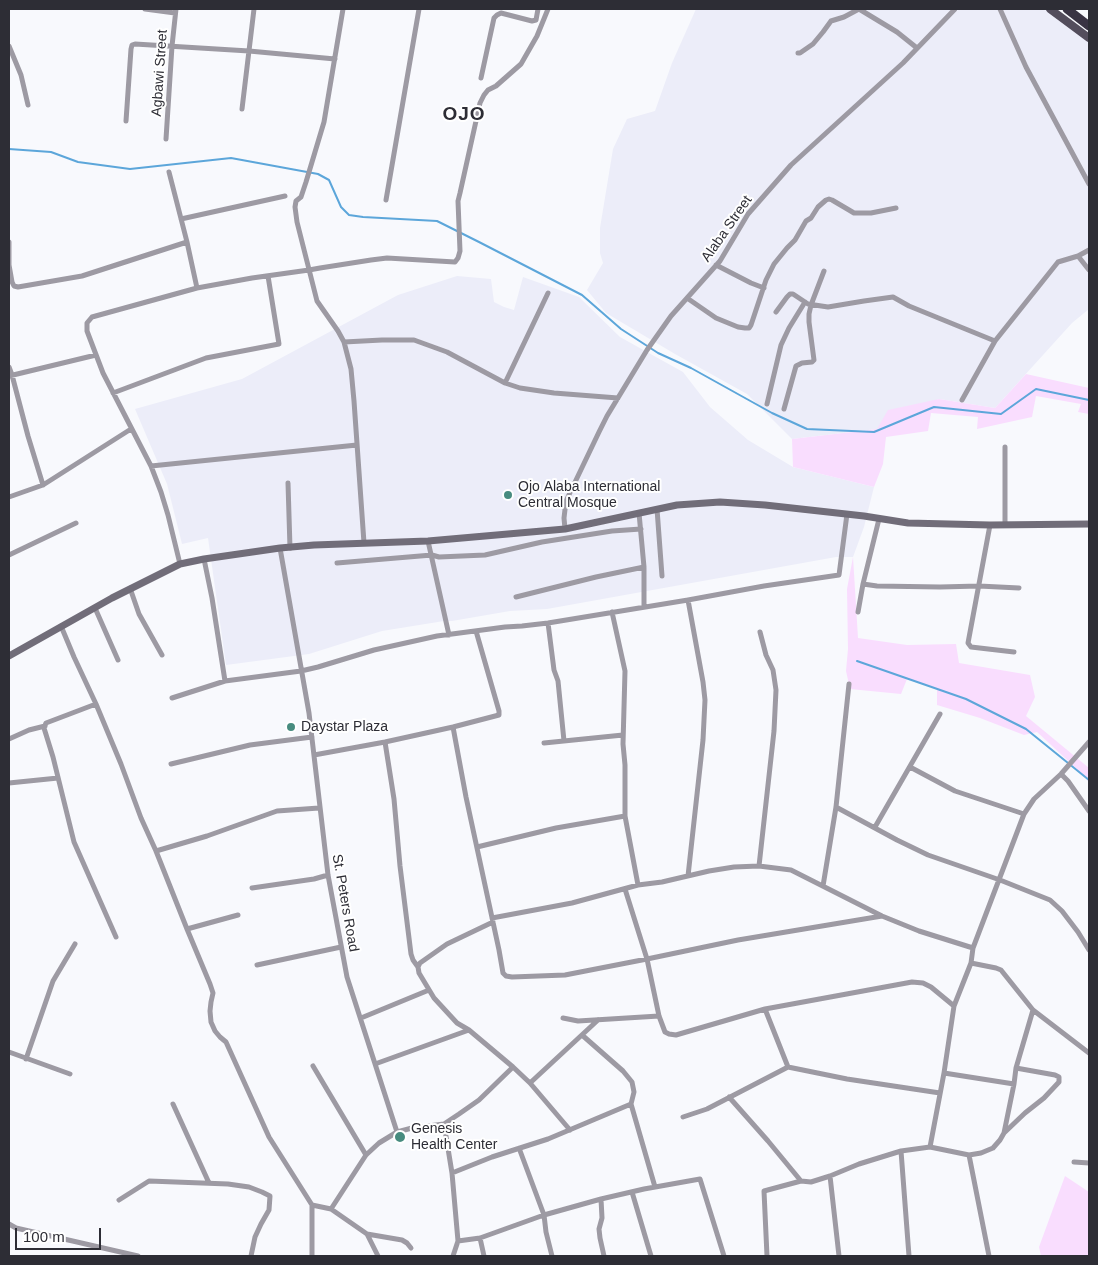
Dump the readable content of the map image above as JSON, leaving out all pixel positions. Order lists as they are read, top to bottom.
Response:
{
  "streets": {
    "street": ["Agbawi Street", "Alaba Street", "St. Peters Road"]
  },
  "districts": ["OJO"],
  "places": ["Ojo Alaba International Central Mosque", "Daystar Plaza", "Genesis Health Center"],
  "scale_bar": "100 m"
}
